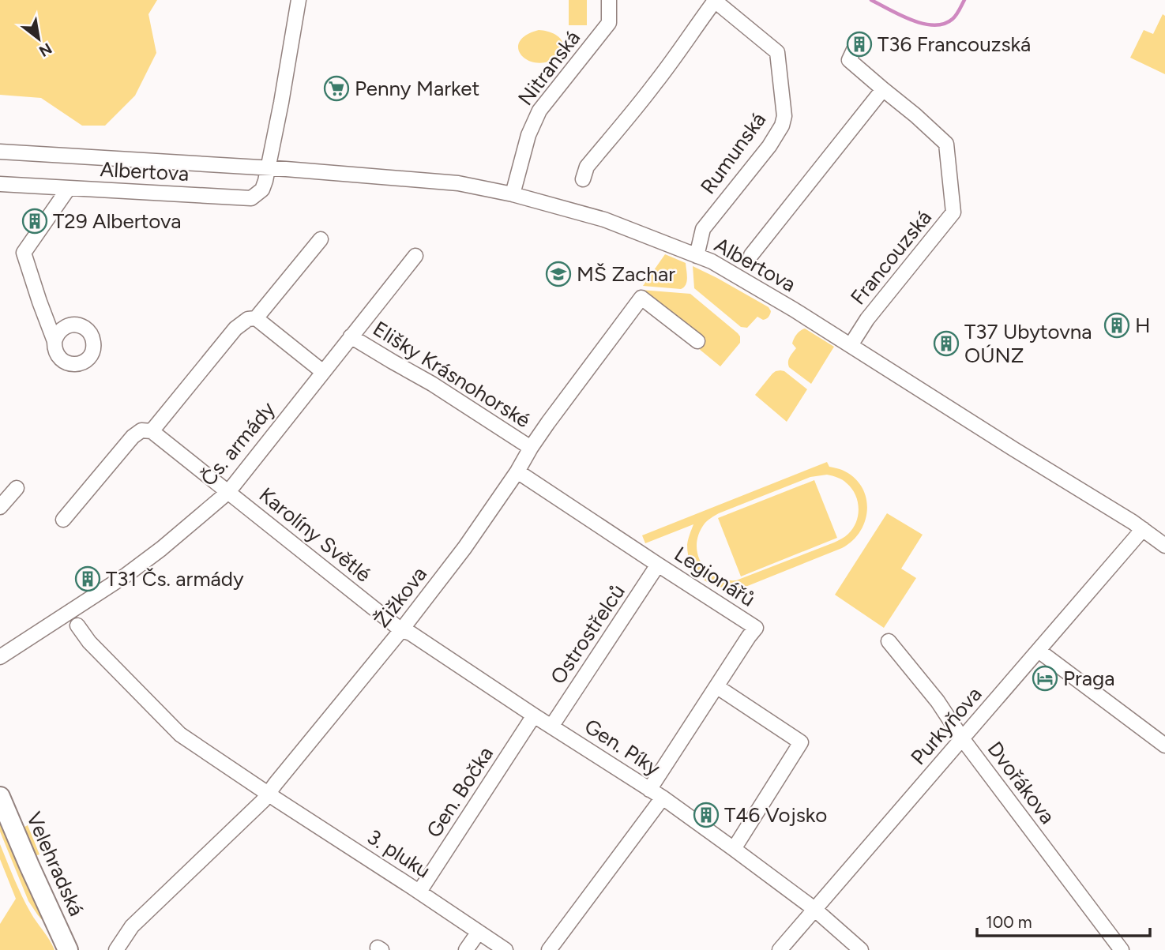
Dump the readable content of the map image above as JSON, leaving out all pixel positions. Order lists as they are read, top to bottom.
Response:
{
  "streets": {
    "main road": ["Velehradská"],
    "street": [
      "Nitranská",
      "Rumunská",
      "Albertova",
      "Francouzská",
      "Elišky Krásnohorské",
      "Čs. armády",
      "Karolíny Světlé",
      "Legionářů",
      "Žižkova",
      "Ostrostřelců",
      "Purkyňova",
      "Gen. Píky",
      "Dvořákova",
      "Gen. Bočka",
      "3. pluku"
    ]
  },
  "crossings": [
    ["Nitranská", "Albertova"],
    ["Rumunská", "Albertova"],
    ["Albertova", "Francouzská"],
    ["Albertova", "Purkyňova"],
    ["Elišky Krásnohorské", "Čs. armády"],
    ["Elišky Krásnohorské", "Žižkova"],
    ["Čs. armády", "Karolíny Světlé"],
    ["Karolíny Světlé", "Žižkova"],
    ["Karolíny Světlé", "Gen. Píky"],
    ["Legionářů", "Žižkova"],
    ["Legionářů", "Ostrostřelců"],
    ["Legionářů", "Gen. Píky"],
    ["Žižkova", "Gen. Píky"],
    ["Žižkova", "3. pluku"],
    ["Ostrostřelců", "Gen. Píky"],
    ["Purkyňova", "Gen. Píky"],
    ["Purkyňova", "Dvořákova"],
    ["Gen. Píky", "Gen. Bočka"],
    ["Gen. Bočka", "3. pluku"]
  ],
  "places": {
    "building": [
      "T36 Francouzská",
      "T29 Albertova",
      "H",
      "T37 Ubytovna OÚNZ",
      "T31 Čs. armády",
      "T46 Vojsko"
    ],
    "supermarket": ["Penny Market"],
    "school or university": ["MŠ Zachar"],
    "hotel": ["Praga"]
  },
  "scale_bar": "100 m",
  "north": "bottom right"
}
